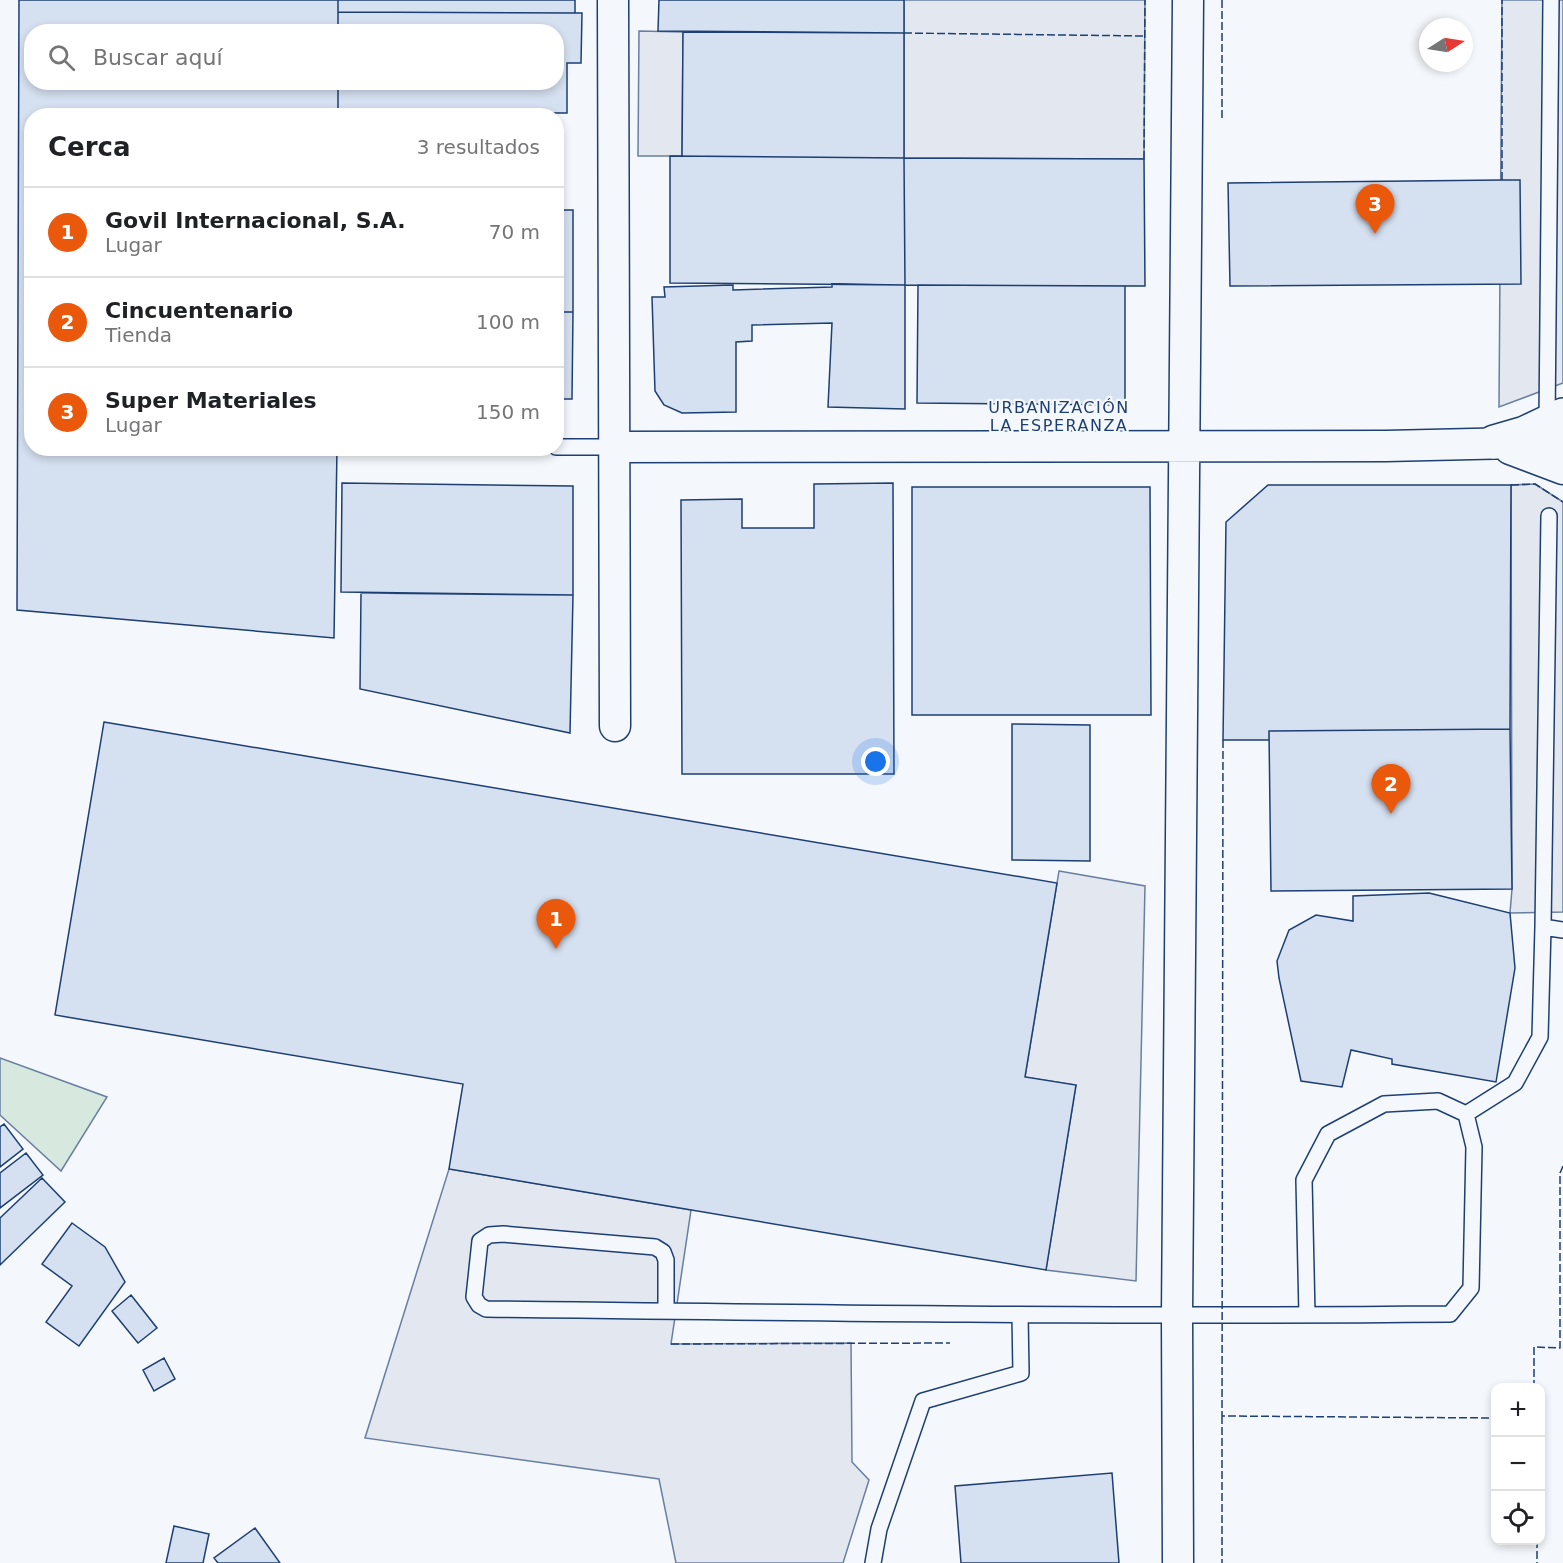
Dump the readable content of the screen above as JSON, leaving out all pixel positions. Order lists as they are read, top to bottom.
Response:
{
  "districts": ["URBANIZACIÓN LA ESPERANZA"],
  "north": "right",
  "page": {
    "search": "Buscar aquí",
    "heading": ["Cerca", "3 resultados"],
    "pins": ["3", "2", "1"],
    "list": [
      {
        "mark": "1",
        "name": "Govil Internacional, S.A.",
        "note": "Lugar",
        "value": "70 m"
      },
      {
        "mark": "2",
        "name": "Cincuentenario",
        "note": "Tienda",
        "value": "100 m"
      },
      {
        "mark": "3",
        "name": "Super Materiales",
        "note": "Lugar",
        "value": "150 m"
      }
    ],
    "map_buttons": ["+", "−"]
  }
}
